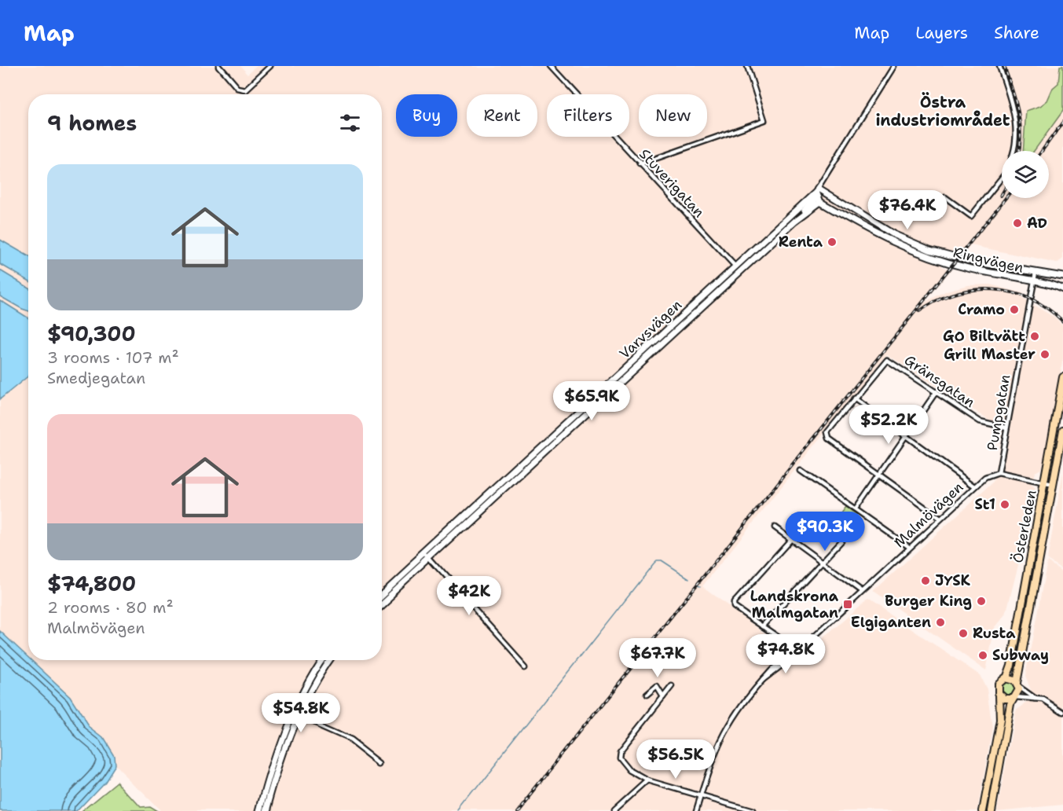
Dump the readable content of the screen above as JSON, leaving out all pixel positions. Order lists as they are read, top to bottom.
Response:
{
  "streets": {
    "main road": ["Ringvägen", "Varvsvägen", "Österleden"],
    "street": [
      "Stuverigatan",
      "Gränsgatan",
      "Pumpgatan",
      "Malmövägen"
    ]
  },
  "crossings": [
    ["Stuverigatan", "Varvsvägen"],
    ["Ringvägen", "Varvsvägen"],
    ["Ringvägen", "Pumpgatan"],
    ["Gränsgatan", "Pumpgatan"],
    ["Pumpgatan", "Malmövägen"]
  ],
  "districts": ["Östra industriområdet"],
  "places": {
    "other": [
      "AD",
      "Renta",
      "Cramo",
      "GO Biltvätt",
      "Grill Master",
      "St1",
      "JYSK",
      "Burger King",
      "Elgiganten",
      "Rusta",
      "Subway"
    ],
    "transit": ["Landskrona Malmgatan"]
  },
  "page": {
    "header": "Map",
    "nav": ["Map", "Layers", "Share"],
    "chip": [
      "Buy",
      "Rent",
      "Filters",
      "New"
    ],
    "heading": "9 homes",
    "list": [
      {
        "name": "$90,300",
        "note": "3 rooms · 107 m² · Smedjegatan"
      },
      {
        "name": "$74,800",
        "note": "2 rooms · 80 m² · Malmövägen"
      }
    ],
    "price": [
      "$76.4K",
      "$65.9K",
      "$52.2K",
      "$90.3K",
      "$42K",
      "$74.8K",
      "$67.7K",
      "$54.8K",
      "$56.5K"
    ]
  }
}
